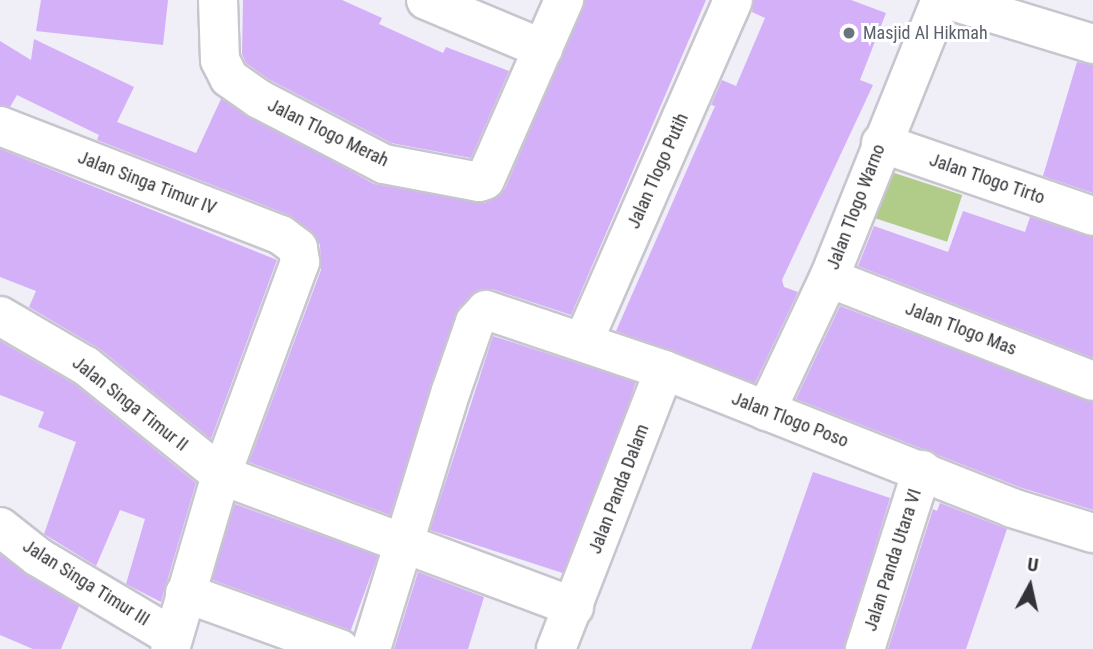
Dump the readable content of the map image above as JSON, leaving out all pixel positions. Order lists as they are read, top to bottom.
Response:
{
  "streets": {
    "street": [
      "Jalan Tlogo Merah",
      "Jalan Tlogo Putih",
      "Jalan Tlogo Tirto",
      "Jalan Singa Timur IV",
      "Jalan Tlogo Warno",
      "Jalan Tlogo Mas",
      "Jalan Singa Timur II",
      "Jalan Tlogo Poso",
      "Jalan Panda Dalam",
      "Jalan Panda Utara VI",
      "Jalan Singa Timur III"
    ]
  },
  "crossings": [
    ["Jalan Tlogo Putih", "Jalan Tlogo Poso"],
    ["Jalan Tlogo Tirto", "Jalan Tlogo Warno"],
    ["Jalan Singa Timur IV", "Jalan Singa Timur II"],
    ["Jalan Tlogo Warno", "Jalan Tlogo Mas"],
    ["Jalan Tlogo Warno", "Jalan Tlogo Poso"],
    ["Jalan Tlogo Poso", "Jalan Panda Dalam"],
    ["Jalan Tlogo Poso", "Jalan Panda Utara VI"]
  ],
  "places": ["Masjid Al Hikmah"],
  "north": "top"
}
